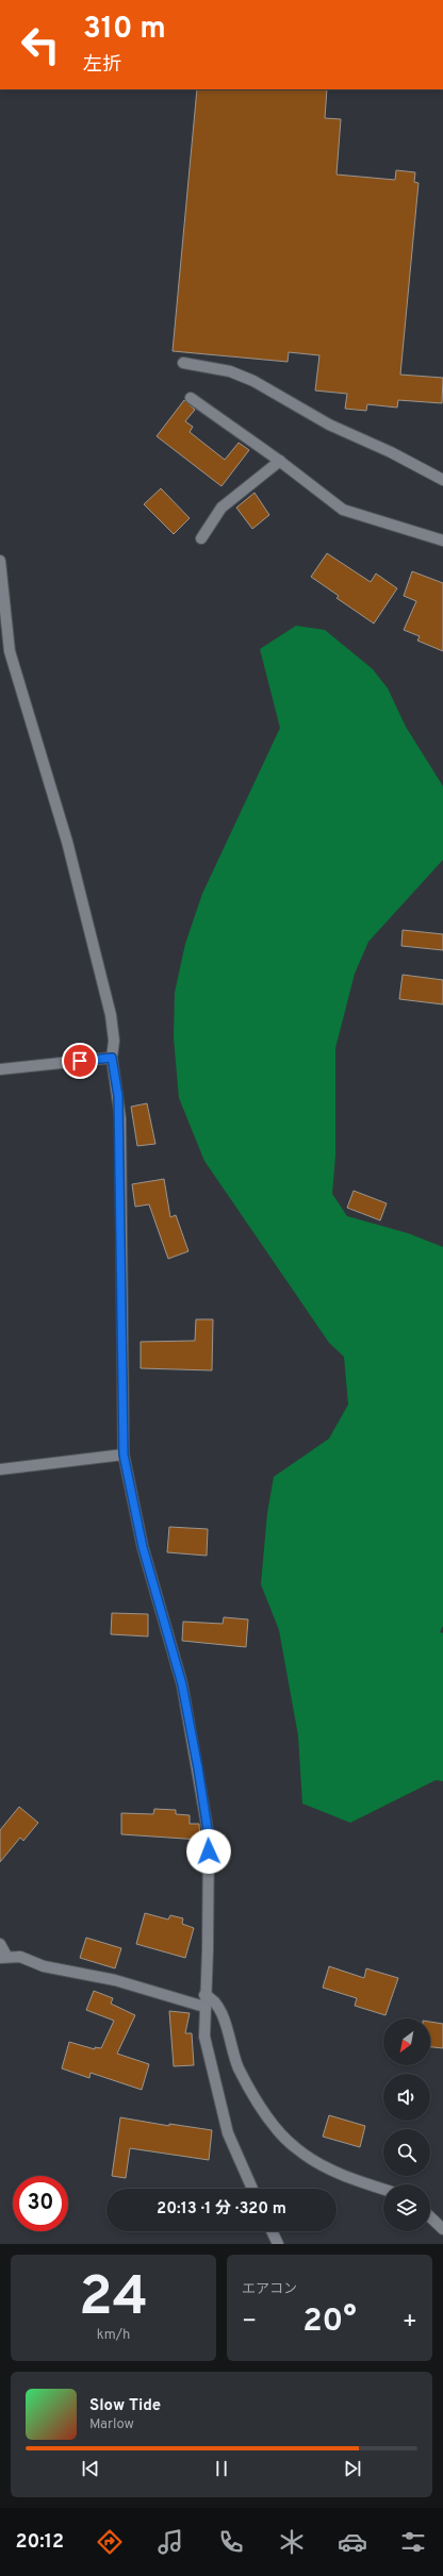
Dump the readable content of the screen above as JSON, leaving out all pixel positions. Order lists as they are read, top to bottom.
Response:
{
  "north": "bottom left",
  "page": {
    "turn": ["310 m", "左折"],
    "limit": "30",
    "trip": "20:13 · 1 分 · 320 m",
    "tile": [
      ["24", "km/h"],
      "エアコン"
    ],
    "heat": ["−", "20°", "+"],
    "song": ["Slow Tide", "Marlow"],
    "tabs": "20:12"
  }
}
